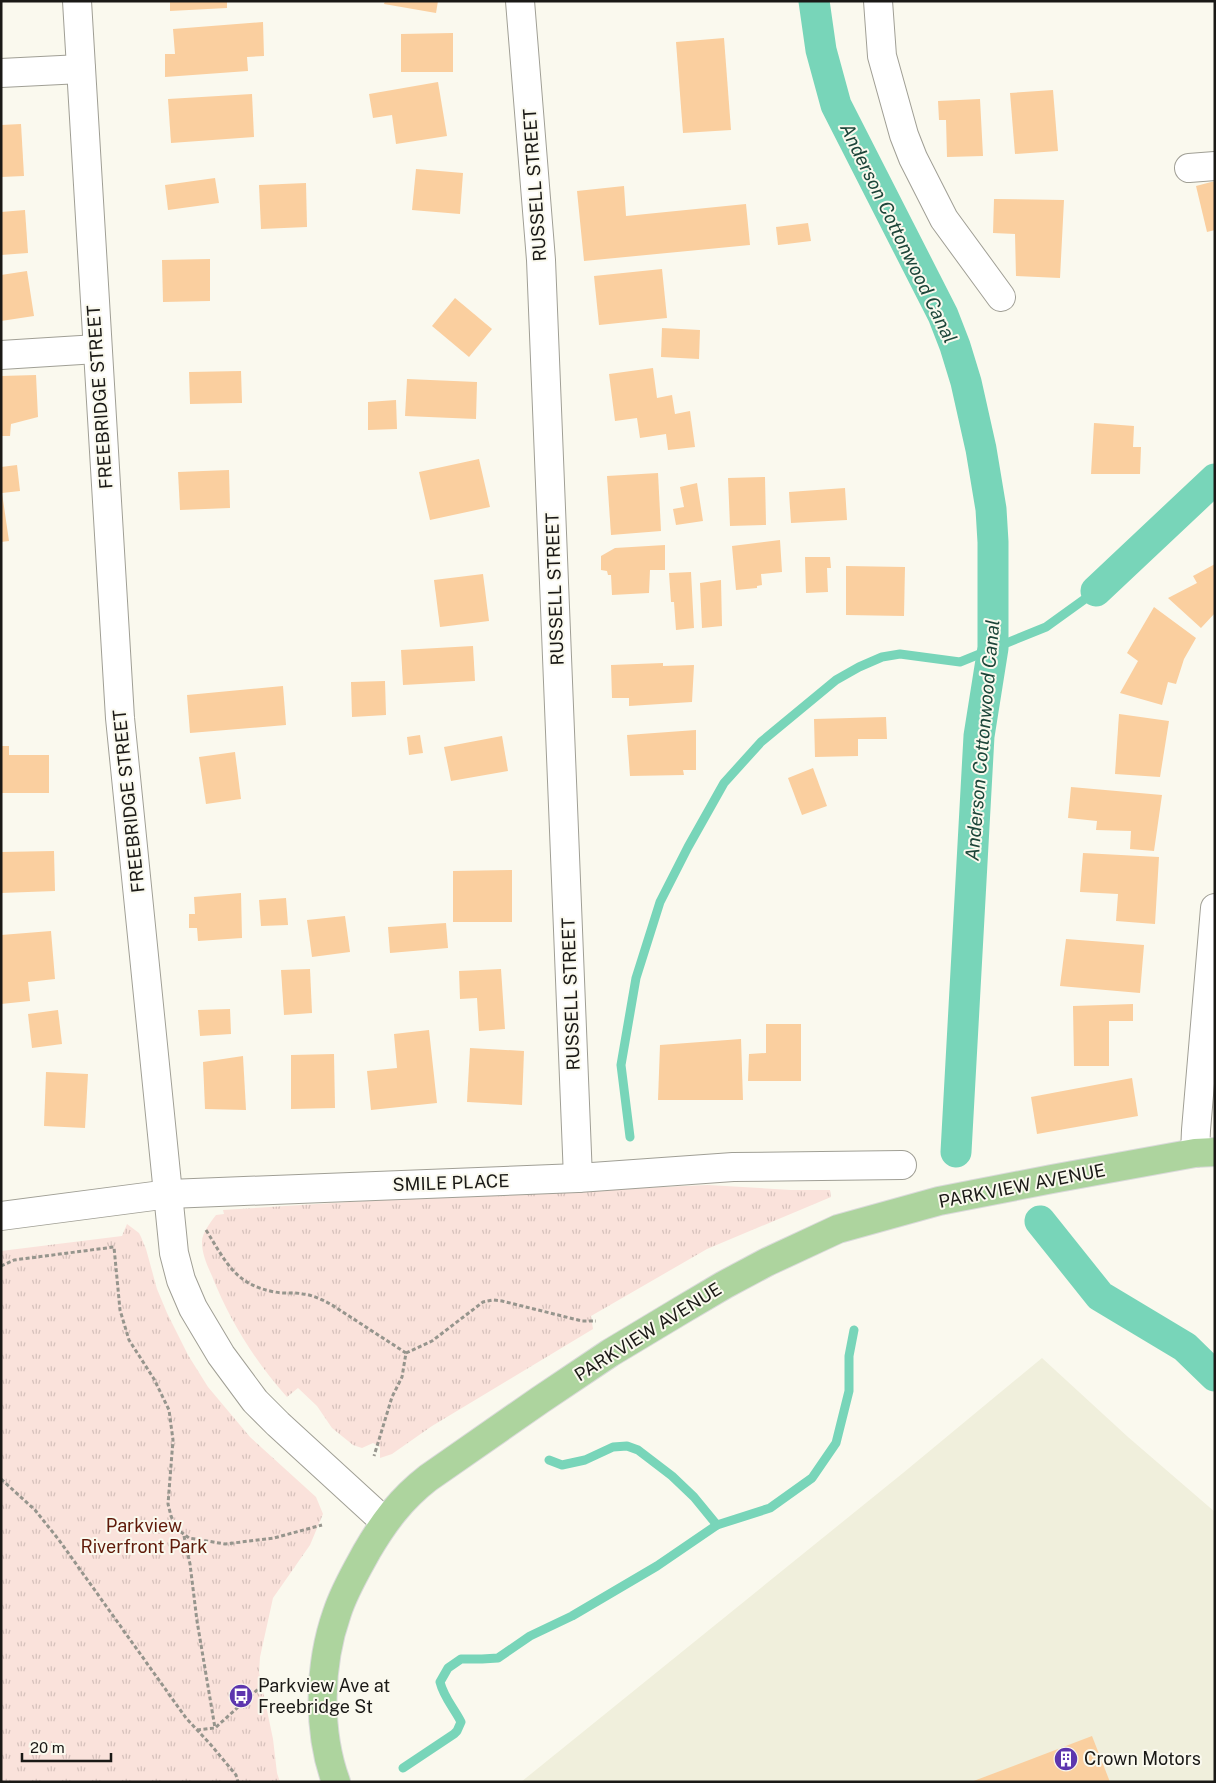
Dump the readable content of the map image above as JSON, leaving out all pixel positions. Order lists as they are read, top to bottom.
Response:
{
  "streets": {
    "main road": ["PARKVIEW AVENUE"],
    "street": ["RUSSELL STREET", "FREEBRIDGE STREET", "SMILE PLACE"]
  },
  "crossings": [
    ["RUSSELL STREET", "SMILE PLACE"],
    ["FREEBRIDGE STREET", "SMILE PLACE"],
    ["FREEBRIDGE STREET", "PARKVIEW AVENUE"]
  ],
  "water": ["Anderson Cottonwood Canal"],
  "parks": ["Parkview Riverfront Park"],
  "places": {
    "bus stop": ["Parkview Ave at Freebridge St"],
    "building": ["Crown Motors"]
  },
  "scale_bar": "20 m"
}
